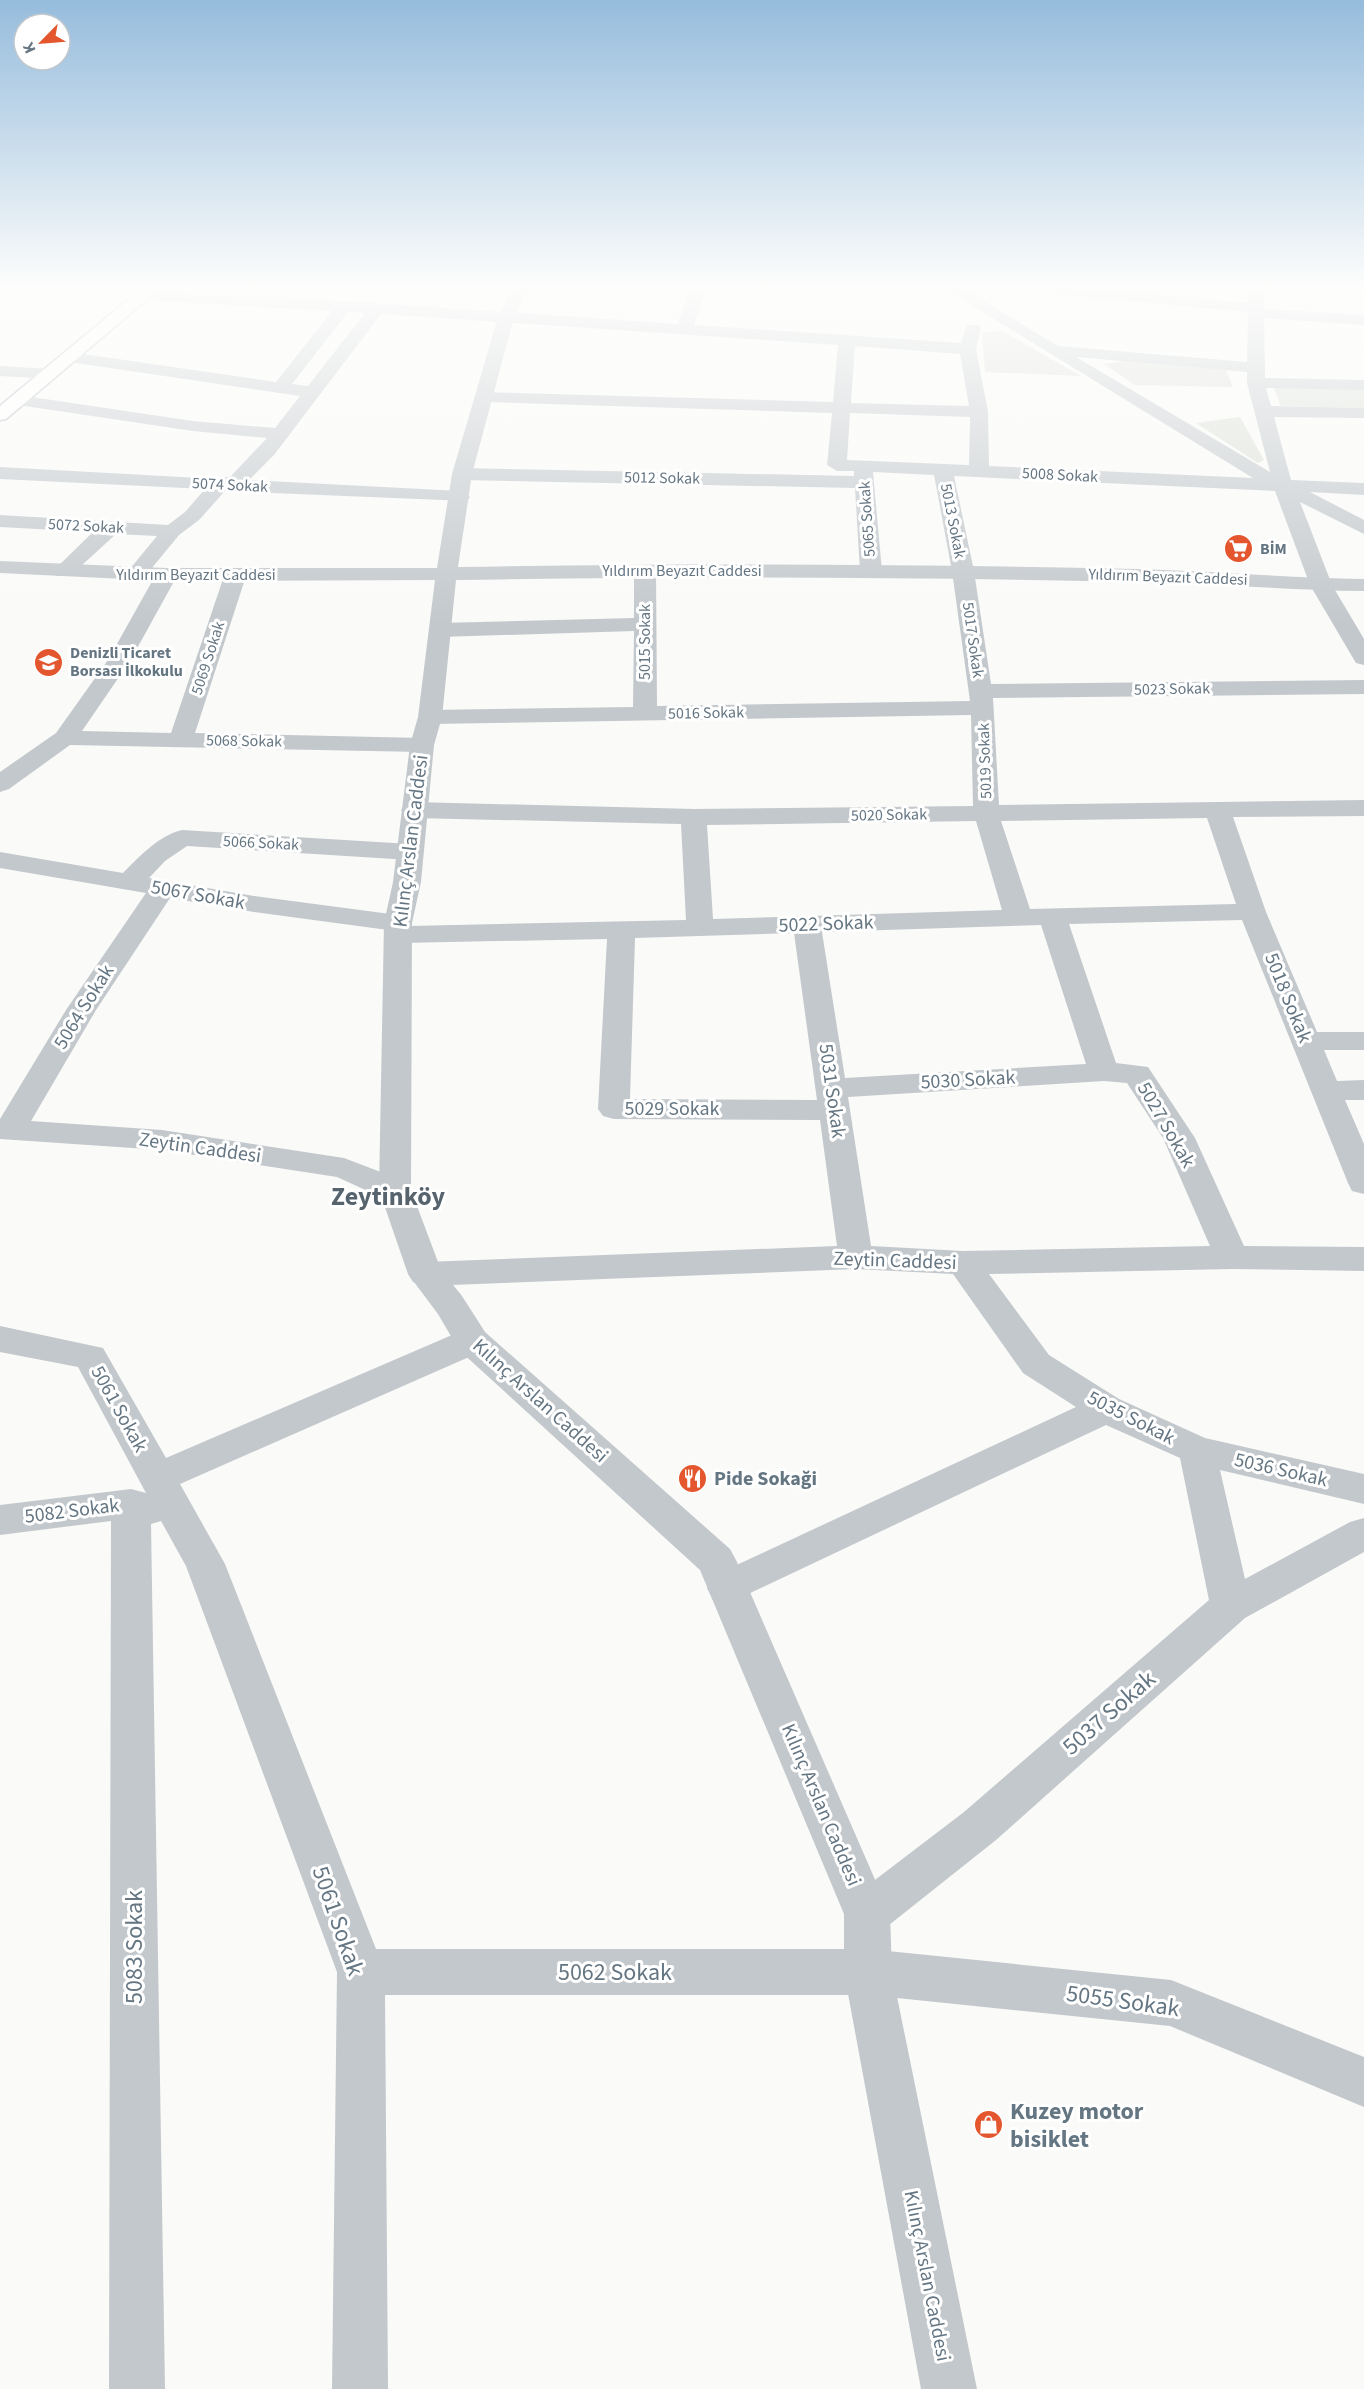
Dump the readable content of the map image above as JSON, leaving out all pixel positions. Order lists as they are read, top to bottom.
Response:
{
  "streets": {
    "street": [
      "5008 Sokak",
      "5012 Sokak",
      "5074 Sokak",
      "5065 Sokak",
      "5013 Sokak",
      "5072 Sokak",
      "Yıldırım Beyazıt Caddesi",
      "5017 Sokak",
      "5015 Sokak",
      "5069 Sokak",
      "5023 Sokak",
      "5016 Sokak",
      "5068 Sokak",
      "5019 Sokak",
      "5020 Sokak",
      "Kılınç Arslan Caddesi",
      "5066 Sokak",
      "5067 Sokak",
      "5022 Sokak",
      "5018 Sokak",
      "5064 Sokak",
      "5030 Sokak",
      "5031 Sokak",
      "5029 Sokak",
      "5027 Sokak",
      "Zeytin Caddesi",
      "5061 Sokak",
      "5035 Sokak",
      "5036 Sokak",
      "5082 Sokak",
      "5037 Sokak",
      "5083 Sokak",
      "5062 Sokak",
      "5055 Sokak"
    ]
  },
  "crossings": [
    ["5008 Sokak", "5012 Sokak"],
    ["5008 Sokak", "5065 Sokak"],
    ["5008 Sokak", "5013 Sokak"],
    ["5012 Sokak", "5074 Sokak"],
    ["5012 Sokak", "5065 Sokak"],
    ["5012 Sokak", "Kılınç Arslan Caddesi"],
    ["5074 Sokak", "Kılınç Arslan Caddesi"],
    ["5065 Sokak", "Yıldırım Beyazıt Caddesi"],
    ["5013 Sokak", "Yıldırım Beyazıt Caddesi"],
    ["5013 Sokak", "5017 Sokak"],
    ["Yıldırım Beyazıt Caddesi", "5017 Sokak"],
    ["Yıldırım Beyazıt Caddesi", "5015 Sokak"],
    ["Yıldırım Beyazıt Caddesi", "5069 Sokak"],
    ["Yıldırım Beyazıt Caddesi", "Kılınç Arslan Caddesi"],
    ["5017 Sokak", "5023 Sokak"],
    ["5017 Sokak", "5016 Sokak"],
    ["5017 Sokak", "5019 Sokak"],
    ["5015 Sokak", "5016 Sokak"],
    ["5069 Sokak", "5068 Sokak"],
    ["5023 Sokak", "5016 Sokak"],
    ["5023 Sokak", "5019 Sokak"],
    ["5016 Sokak", "5068 Sokak"],
    ["5016 Sokak", "5019 Sokak"],
    ["5016 Sokak", "Kılınç Arslan Caddesi"],
    ["5068 Sokak", "Kılınç Arslan Caddesi"],
    ["5019 Sokak", "5020 Sokak"],
    ["5019 Sokak", "5022 Sokak"],
    ["5020 Sokak", "Kılınç Arslan Caddesi"],
    ["5020 Sokak", "5018 Sokak"],
    ["Kılınç Arslan Caddesi", "5066 Sokak"],
    ["Kılınç Arslan Caddesi", "5067 Sokak"],
    ["Kılınç Arslan Caddesi", "5022 Sokak"],
    ["Kılınç Arslan Caddesi", "Zeytin Caddesi"],
    ["Kılınç Arslan Caddesi", "5082 Sokak"],
    ["Kılınç Arslan Caddesi", "5037 Sokak"],
    ["Kılınç Arslan Caddesi", "5062 Sokak"],
    ["Kılınç Arslan Caddesi", "5055 Sokak"],
    ["5066 Sokak", "5067 Sokak"],
    ["5067 Sokak", "5022 Sokak"],
    ["5067 Sokak", "5064 Sokak"],
    ["5022 Sokak", "5018 Sokak"],
    ["5022 Sokak", "5031 Sokak"],
    ["5022 Sokak", "5029 Sokak"],
    ["5064 Sokak", "Zeytin Caddesi"],
    ["5030 Sokak", "5031 Sokak"],
    ["5030 Sokak", "5029 Sokak"],
    ["5030 Sokak", "5027 Sokak"],
    ["5031 Sokak", "5029 Sokak"],
    ["5031 Sokak", "Zeytin Caddesi"],
    ["5027 Sokak", "Zeytin Caddesi"],
    ["Zeytin Caddesi", "5035 Sokak"],
    ["5061 Sokak", "5082 Sokak"],
    ["5061 Sokak", "5083 Sokak"],
    ["5061 Sokak", "5062 Sokak"],
    ["5035 Sokak", "5036 Sokak"],
    ["5035 Sokak", "5037 Sokak"],
    ["5082 Sokak", "5083 Sokak"],
    ["5062 Sokak", "5055 Sokak"]
  ],
  "districts": ["Zeytinköy"],
  "places": {
    "supermarket": ["BİM"],
    "school or university": ["Denizli Ticaret Borsası İlkokulu"],
    "restaurant": ["Pide Sokaği"],
    "shop": ["Kuzey motor bisiklet"]
  },
  "north": "bottom left"
}
